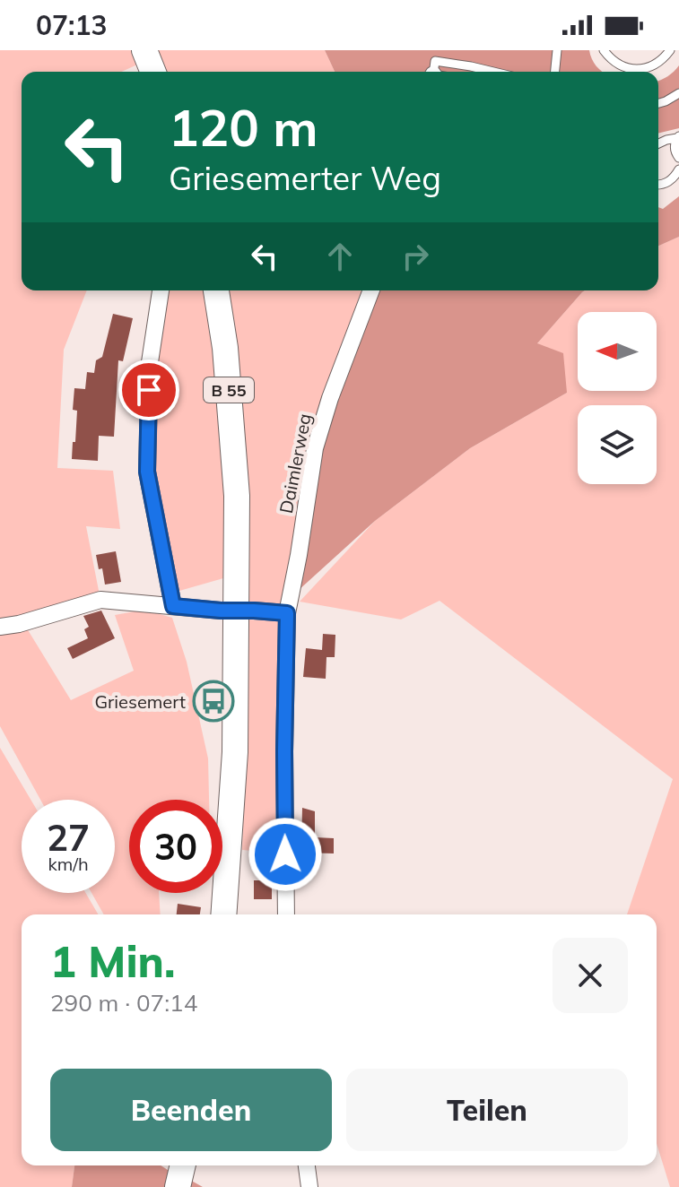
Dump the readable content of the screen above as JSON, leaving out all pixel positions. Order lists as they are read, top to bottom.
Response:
{
  "streets": {
    "main road": ["B 55"],
    "street": ["Daimlerweg"]
  },
  "places": {
    "bus stop": ["Griesemert"]
  },
  "north": "left",
  "page": {
    "status": "07:13",
    "turn": ["120 m", "Griesemerter Weg"],
    "speed": "27 km/h",
    "limit": "30",
    "heading": ["1 Min.", "290 m · 07:14"],
    "buttons": ["Beenden", "Teilen"]
  }
}
